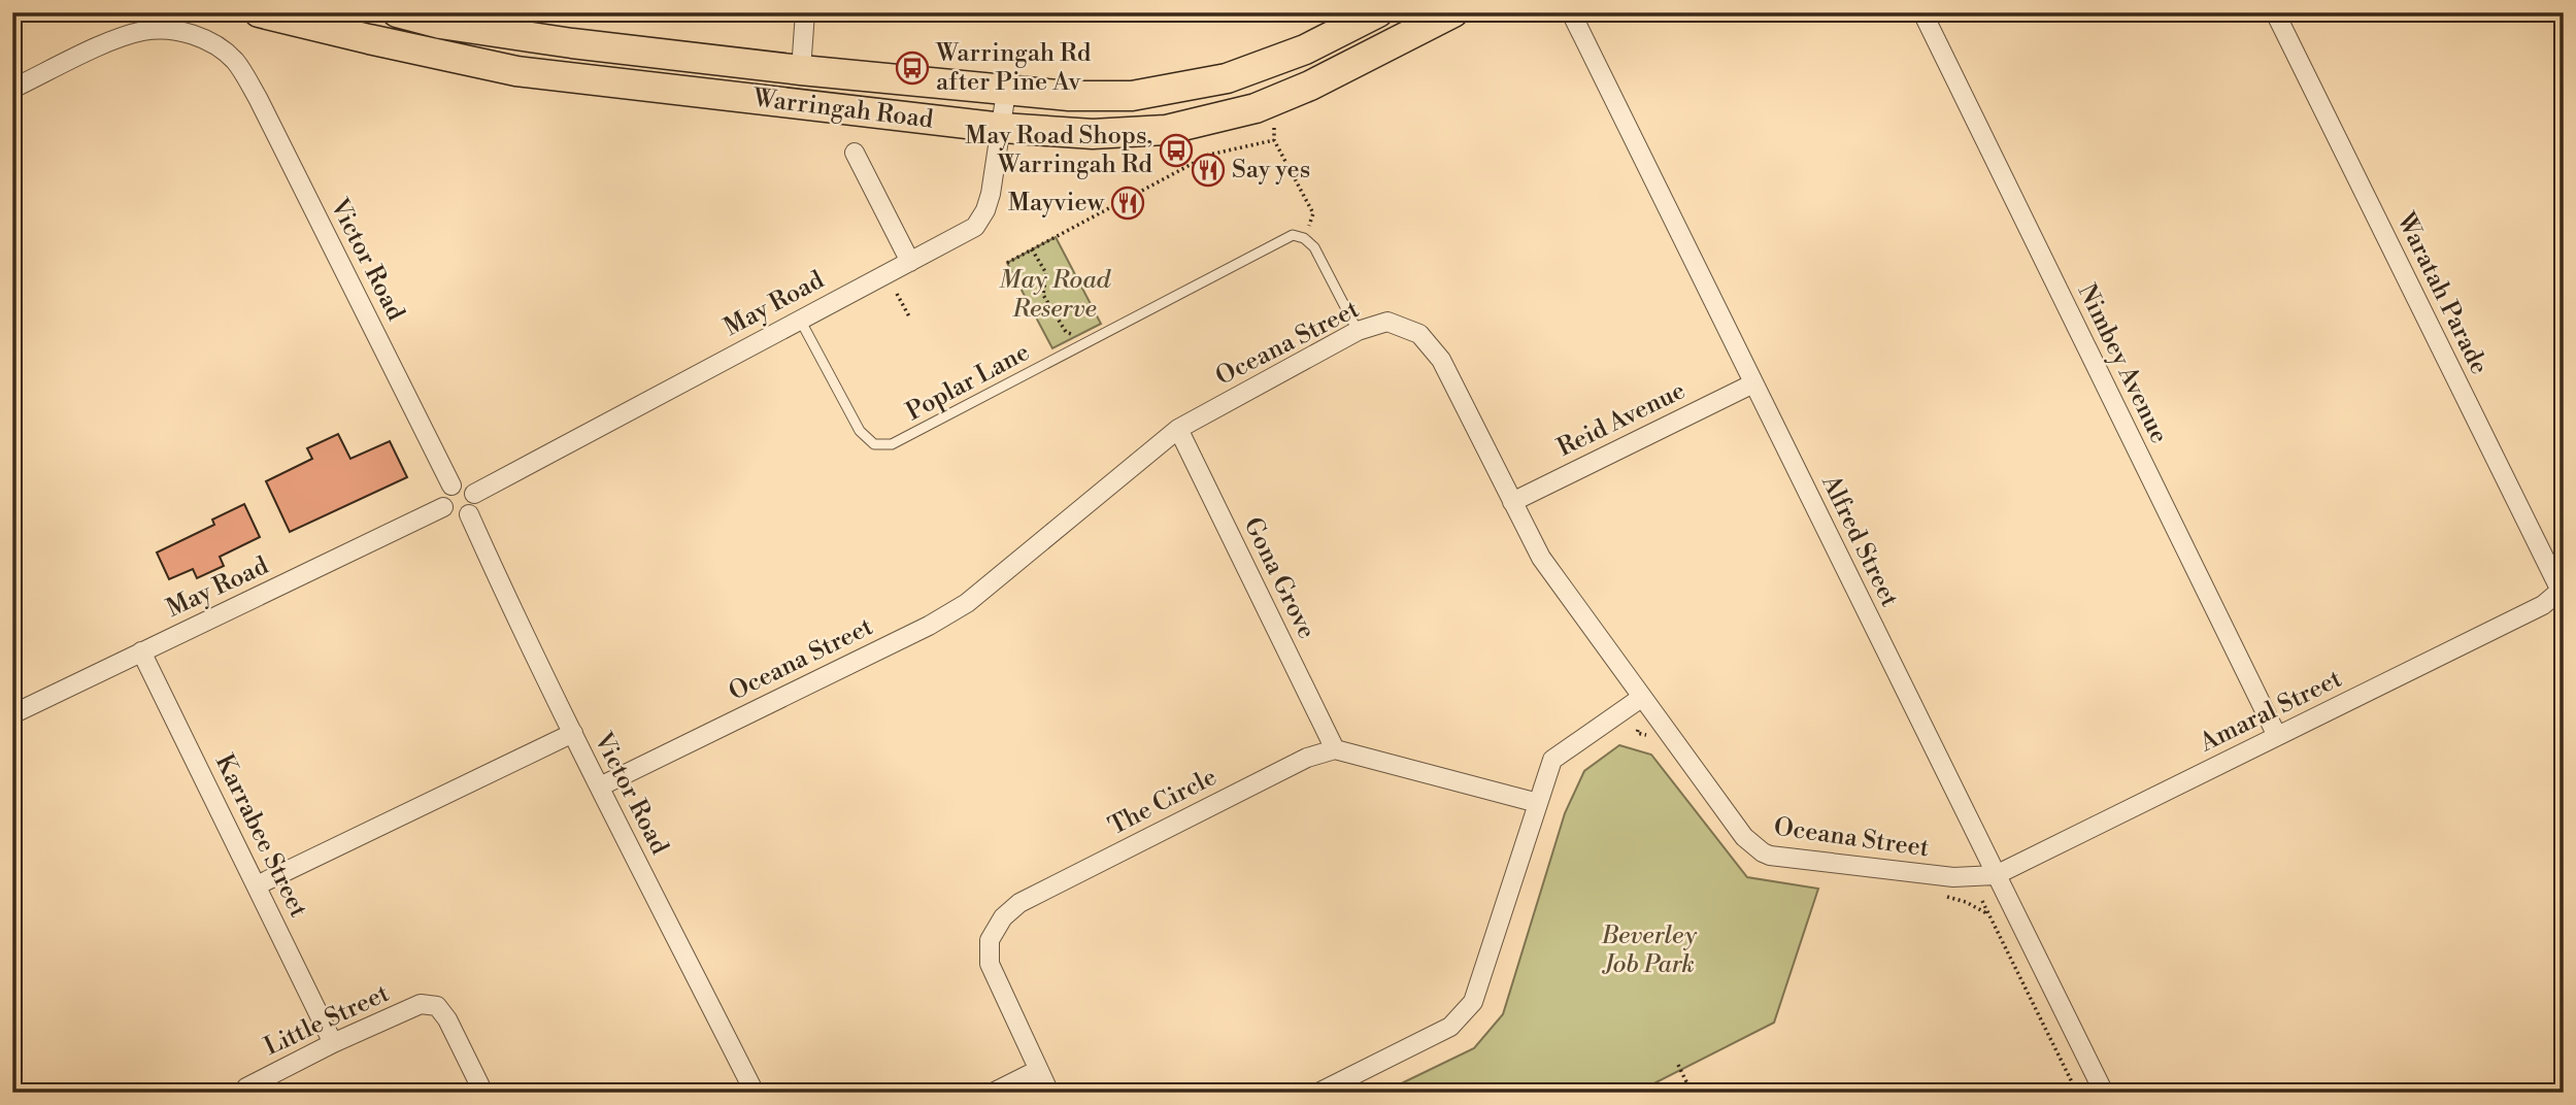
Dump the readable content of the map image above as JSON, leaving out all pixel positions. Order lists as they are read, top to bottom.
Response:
{
  "streets": {
    "highway": ["Warringah Road"],
    "street": [
      "Victor Road",
      "Waratah Parade",
      "May Road",
      "Oceana Street",
      "Nimbey Avenue",
      "Reid Avenue",
      "Alfred Street",
      "Gona Grove",
      "Amaral Street",
      "The Circle",
      "Karrabee Street",
      "Little Street"
    ],
    "lane": ["Poplar Lane"]
  },
  "crossings": [
    ["Warringah Road", "May Road"],
    ["Victor Road", "May Road"],
    ["Victor Road", "Oceana Street"],
    ["Waratah Parade", "Amaral Street"],
    ["May Road", "Poplar Lane"],
    ["May Road", "Karrabee Street"],
    ["Oceana Street", "Reid Avenue"],
    ["Oceana Street", "Alfred Street"],
    ["Oceana Street", "Gona Grove"],
    ["Oceana Street", "Amaral Street"],
    ["Nimbey Avenue", "Amaral Street"],
    ["Reid Avenue", "Alfred Street"],
    ["Alfred Street", "Amaral Street"],
    ["Gona Grove", "The Circle"],
    ["Karrabee Street", "Little Street"]
  ],
  "parks": ["May Road Reserve", "Beverley Job Park"],
  "places": {
    "bus stop": ["Warringah Rd after Pine Av", "May Road Shops, Warringah Rd"],
    "restaurant": ["Say yes", "Mayview"]
  }
}
